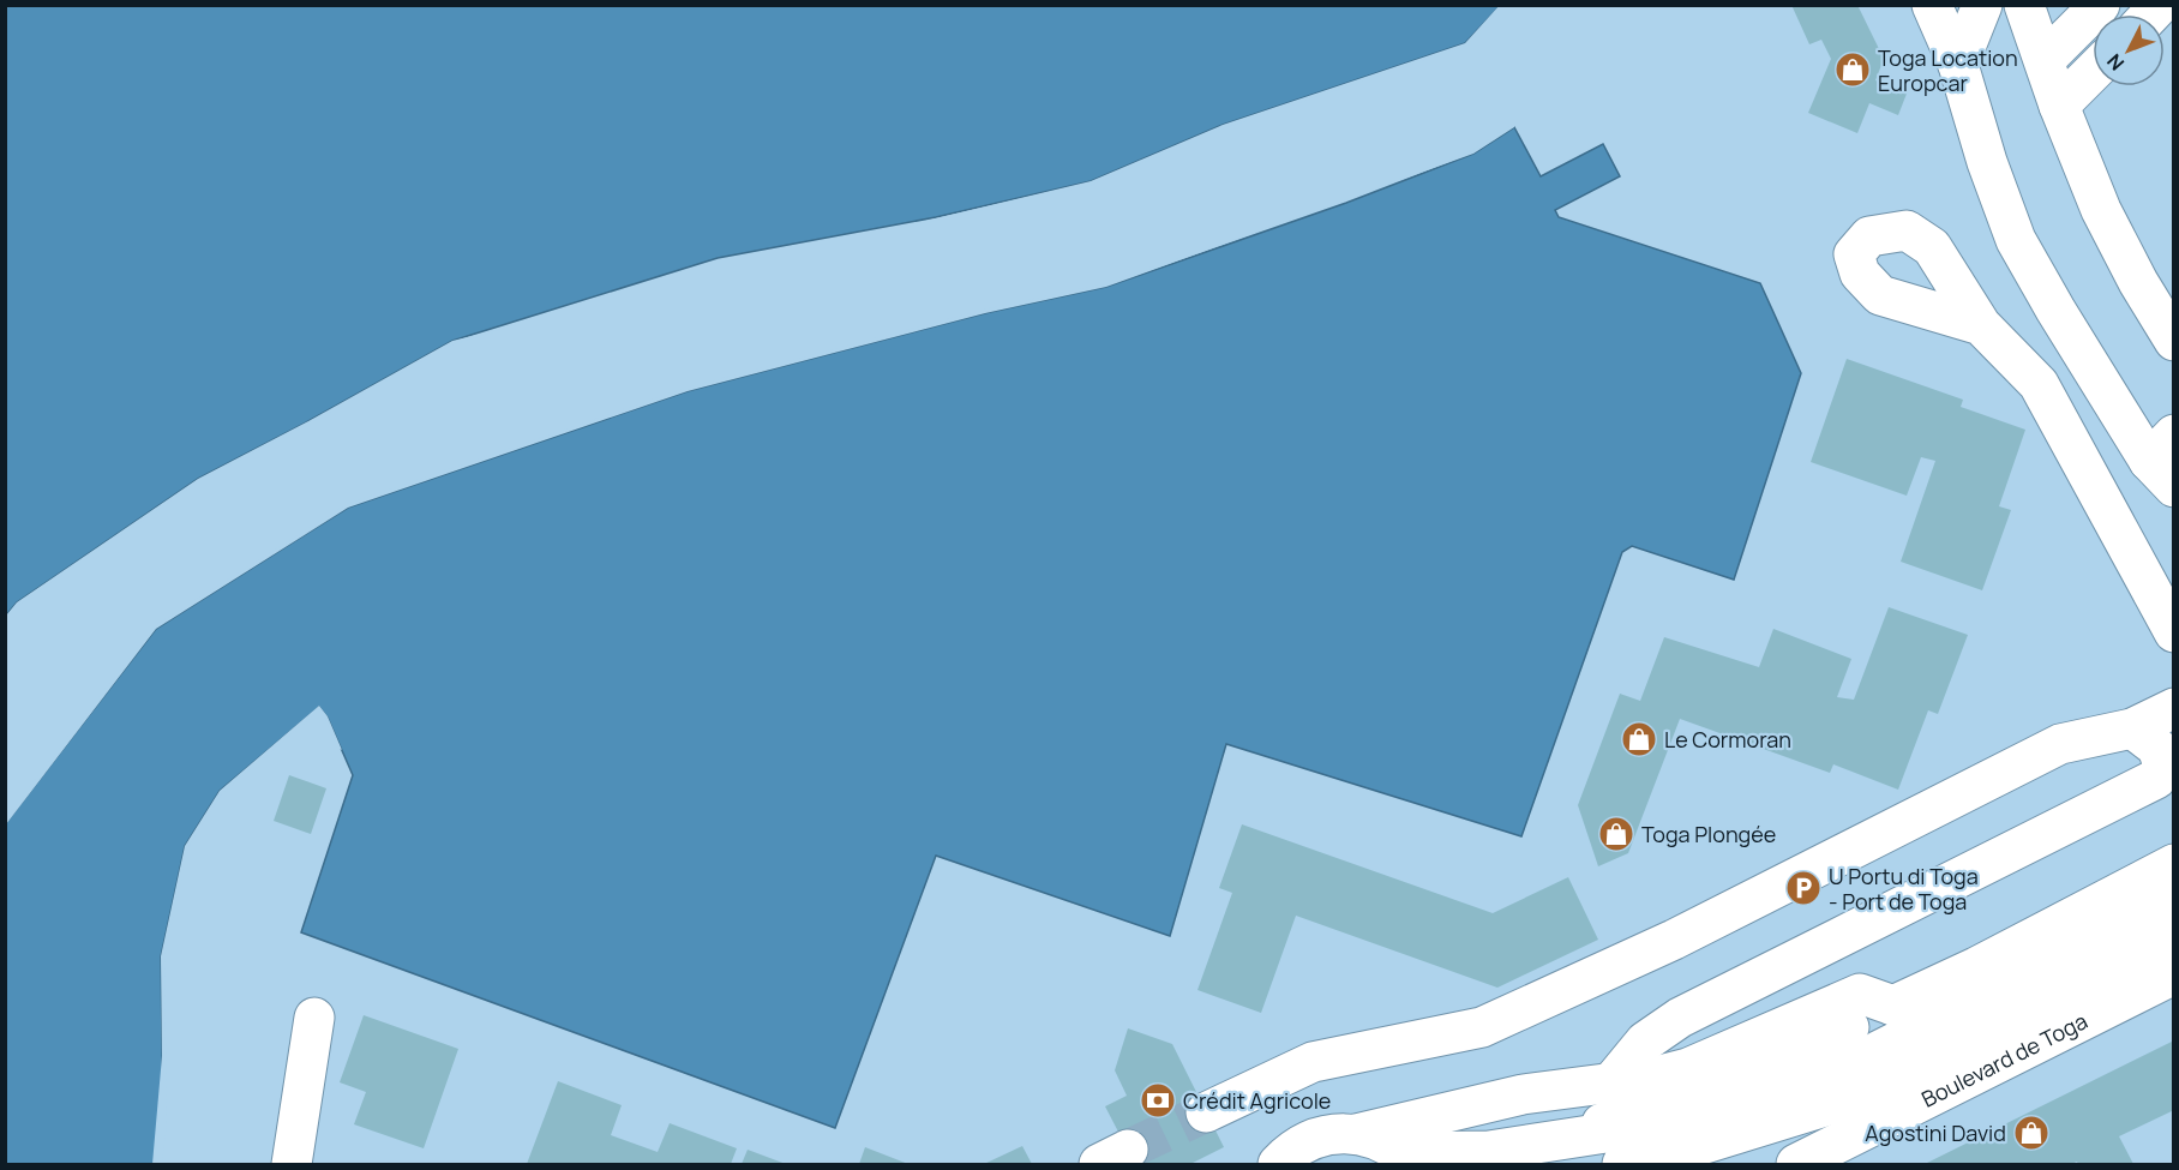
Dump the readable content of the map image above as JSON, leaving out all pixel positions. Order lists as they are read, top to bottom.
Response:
{
  "streets": {
    "main road": ["Boulevard de Toga"]
  },
  "places": {
    "shop": [
      "Toga Location Europcar",
      "Le Cormoran",
      "Toga Plongée",
      "Agostini David"
    ],
    "parking": ["U Portu di Toga - Port de Toga"],
    "bank": ["Crédit Agricole"]
  },
  "north": "bottom left"
}
